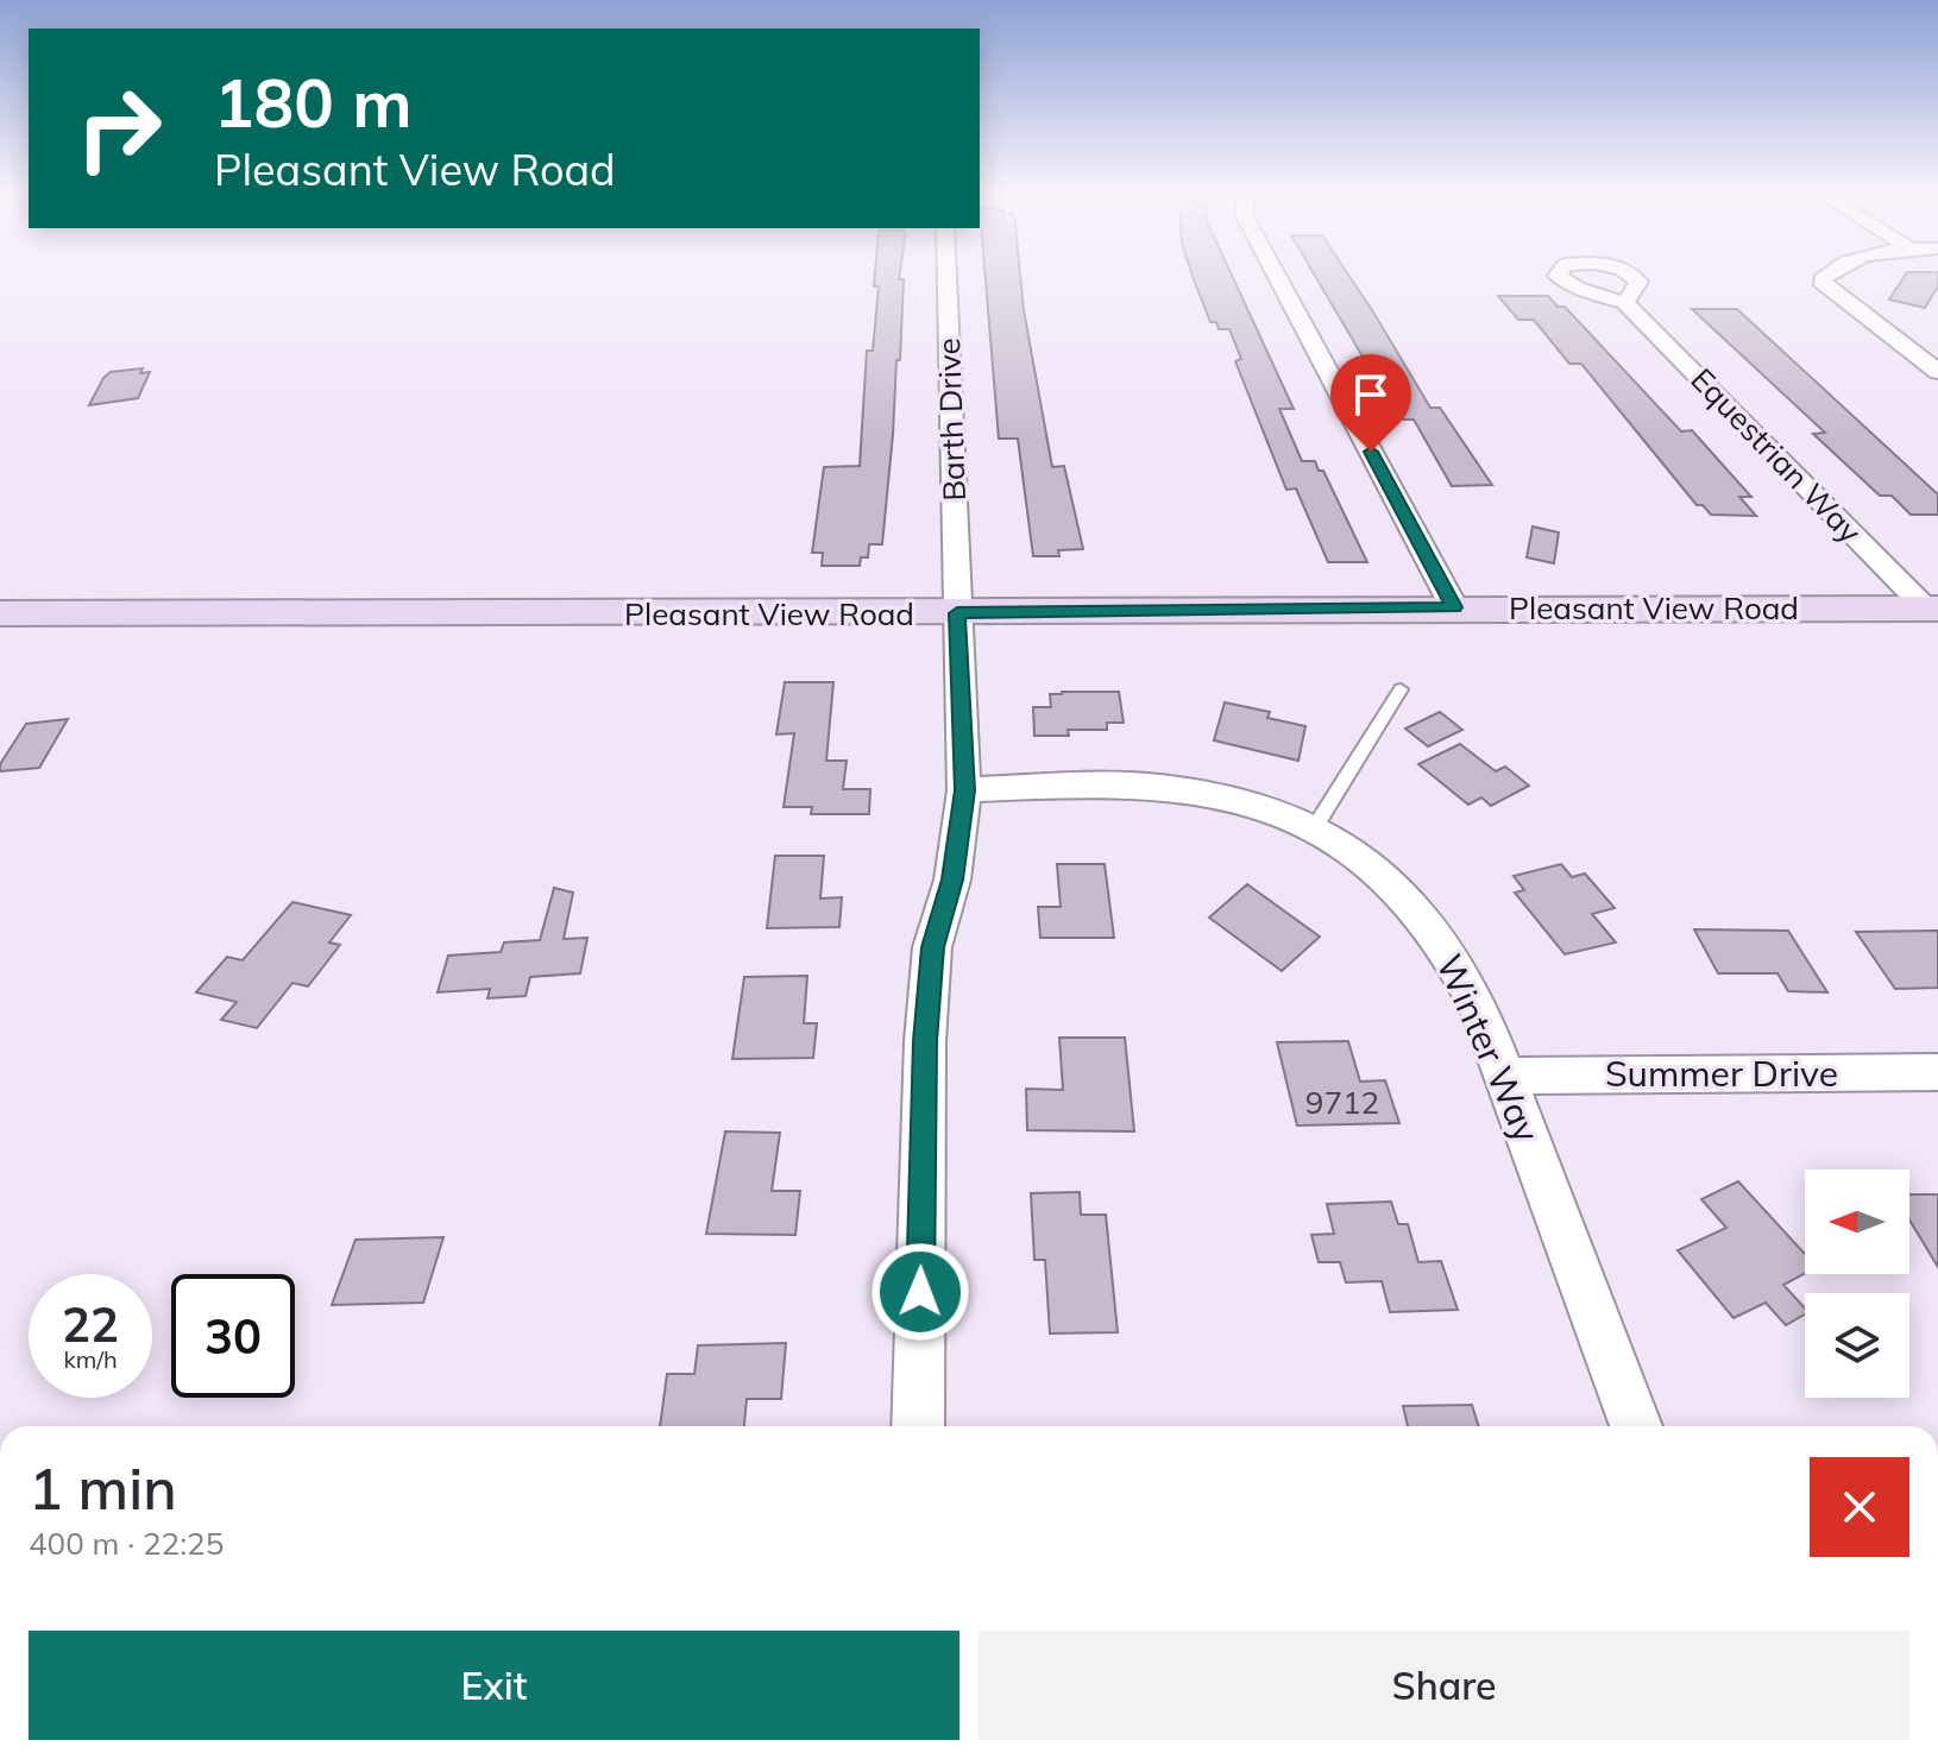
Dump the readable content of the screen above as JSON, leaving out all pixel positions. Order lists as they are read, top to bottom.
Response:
{
  "streets": {
    "main road": ["Pleasant View Road"],
    "street": [
      "Barth Drive",
      "Equestrian Way",
      "Winter Way",
      "Summer Drive"
    ]
  },
  "crossings": [
    ["Barth Drive", "Pleasant View Road"],
    ["Barth Drive", "Winter Way"],
    ["Equestrian Way", "Pleasant View Road"],
    ["Winter Way", "Summer Drive"]
  ],
  "house_numbers": ["9712"],
  "north": "left",
  "page": {
    "turn": ["180 m", "Pleasant View Road"],
    "speed": "22 km/h",
    "limit": "30",
    "heading": ["1 min", "400 m · 22:25"],
    "buttons": ["Exit", "Share"]
  }
}
